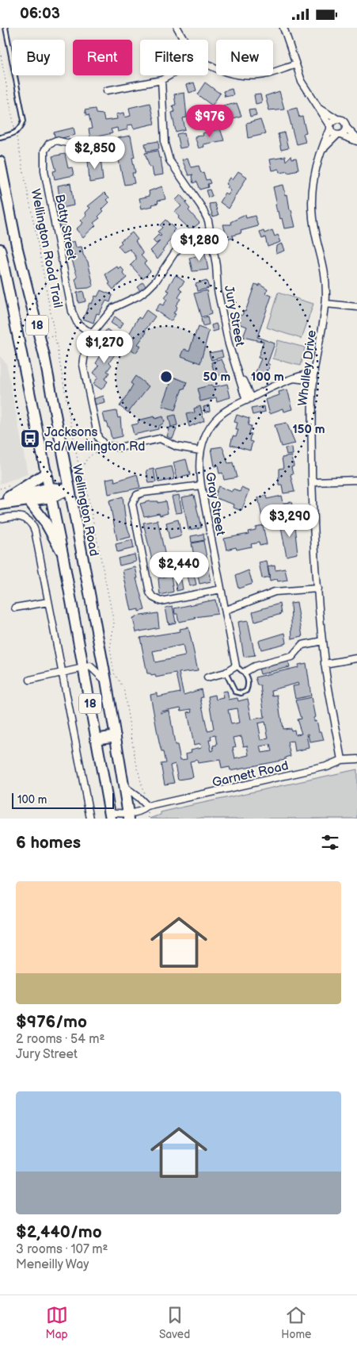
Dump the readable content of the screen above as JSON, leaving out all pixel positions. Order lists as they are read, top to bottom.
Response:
{
  "streets": {
    "main road": ["18", "Wellington Road"],
    "street": [
      "Batty Street",
      "Jury Street",
      "Whalley Drive",
      "Gray Street",
      "Garnett Road"
    ],
    "path": ["Wellington Road Trail"]
  },
  "crossings": [
    ["Wellington Road Trail", "Garnett Road"],
    ["Jury Street", "Gray Street"],
    ["18", "Garnett Road"],
    ["Whalley Drive", "Gray Street"],
    ["Whalley Drive", "Garnett Road"],
    ["Wellington Road", "Garnett Road"]
  ],
  "places": {
    "bus stop": ["Jacksons Rd/Wellington Rd"]
  },
  "scale_bar": "100 m",
  "page": {
    "status": "06:03",
    "chip": [
      "Buy",
      "Rent",
      "Filters",
      "New"
    ],
    "price": [
      "$976",
      "$2,850",
      "$1,280",
      "$1,270",
      "$3,290",
      "$2,440"
    ],
    "scale": "100 m",
    "heading": "6 homes",
    "list": [
      {
        "name": "$976/mo",
        "note": "2 rooms · 54 m² · Jury Street"
      },
      {
        "name": "$2,440/mo",
        "note": "3 rooms · 107 m² · Meneilly Way"
      }
    ],
    "tabs": ["Map", "Saved", "Home"]
  },
  "rings": ["50 m", "100 m", "150 m"]
}
